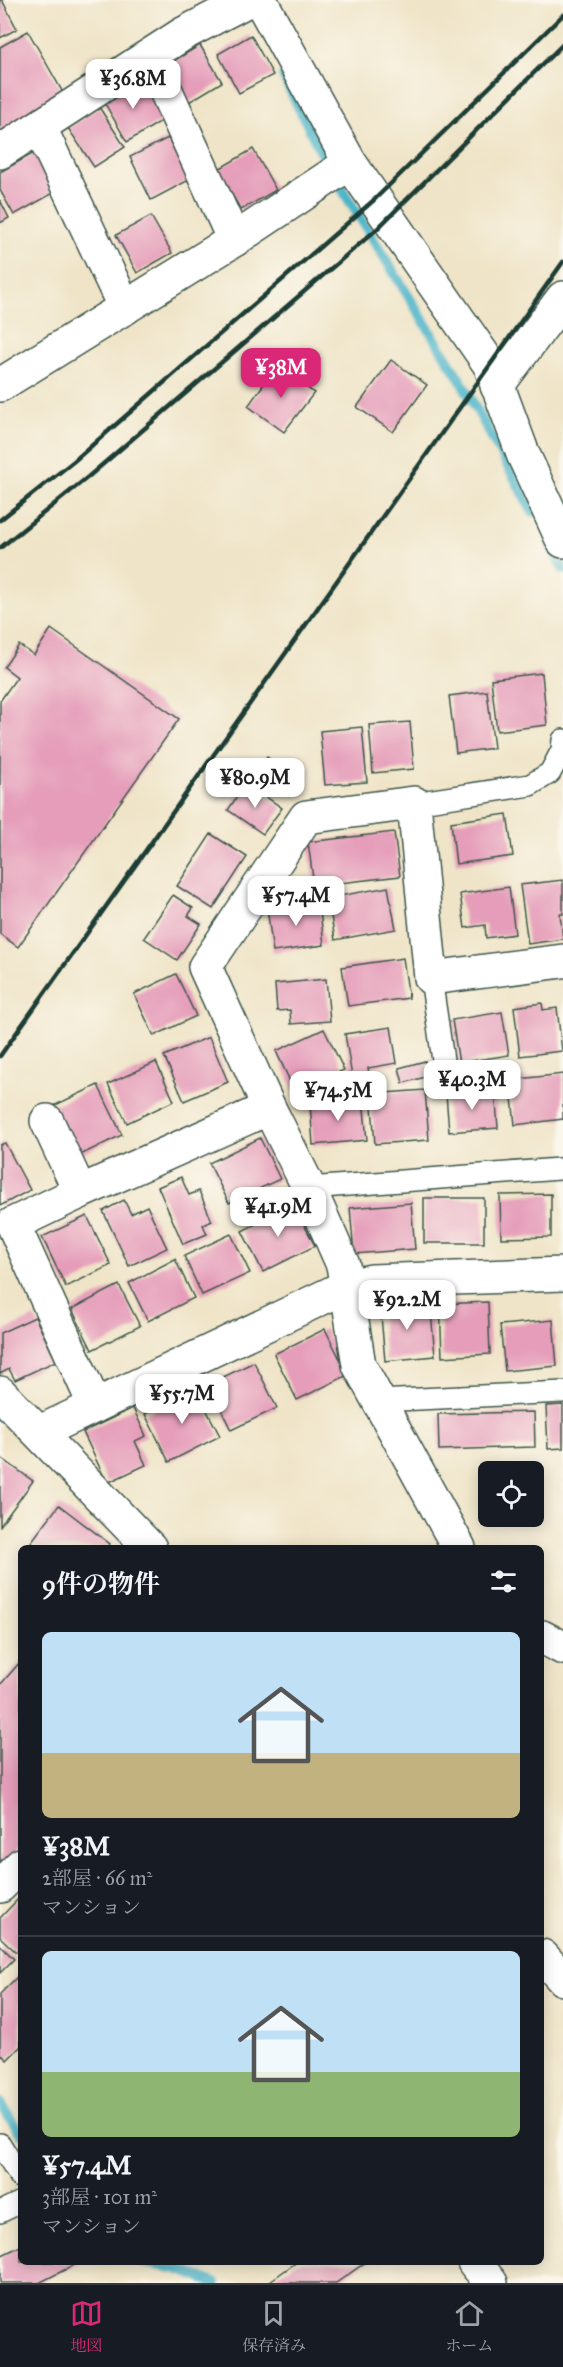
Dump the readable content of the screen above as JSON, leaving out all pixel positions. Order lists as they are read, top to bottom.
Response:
{
  "page": {
    "price": [
      "¥36.8M",
      "¥38M",
      "¥80.9M",
      "¥57.4M",
      "¥40.3M",
      "¥74.5M",
      "¥41.9M",
      "¥92.2M",
      "¥55.7M"
    ],
    "heading": "9件の物件",
    "list": [
      {
        "name": "¥38M",
        "note": "2部屋 · 66 m² · マンション"
      },
      {
        "name": "¥57.4M",
        "note": "3部屋 · 101 m² · マンション"
      }
    ],
    "tabs": ["地図", "保存済み", "ホーム"]
  }
}
